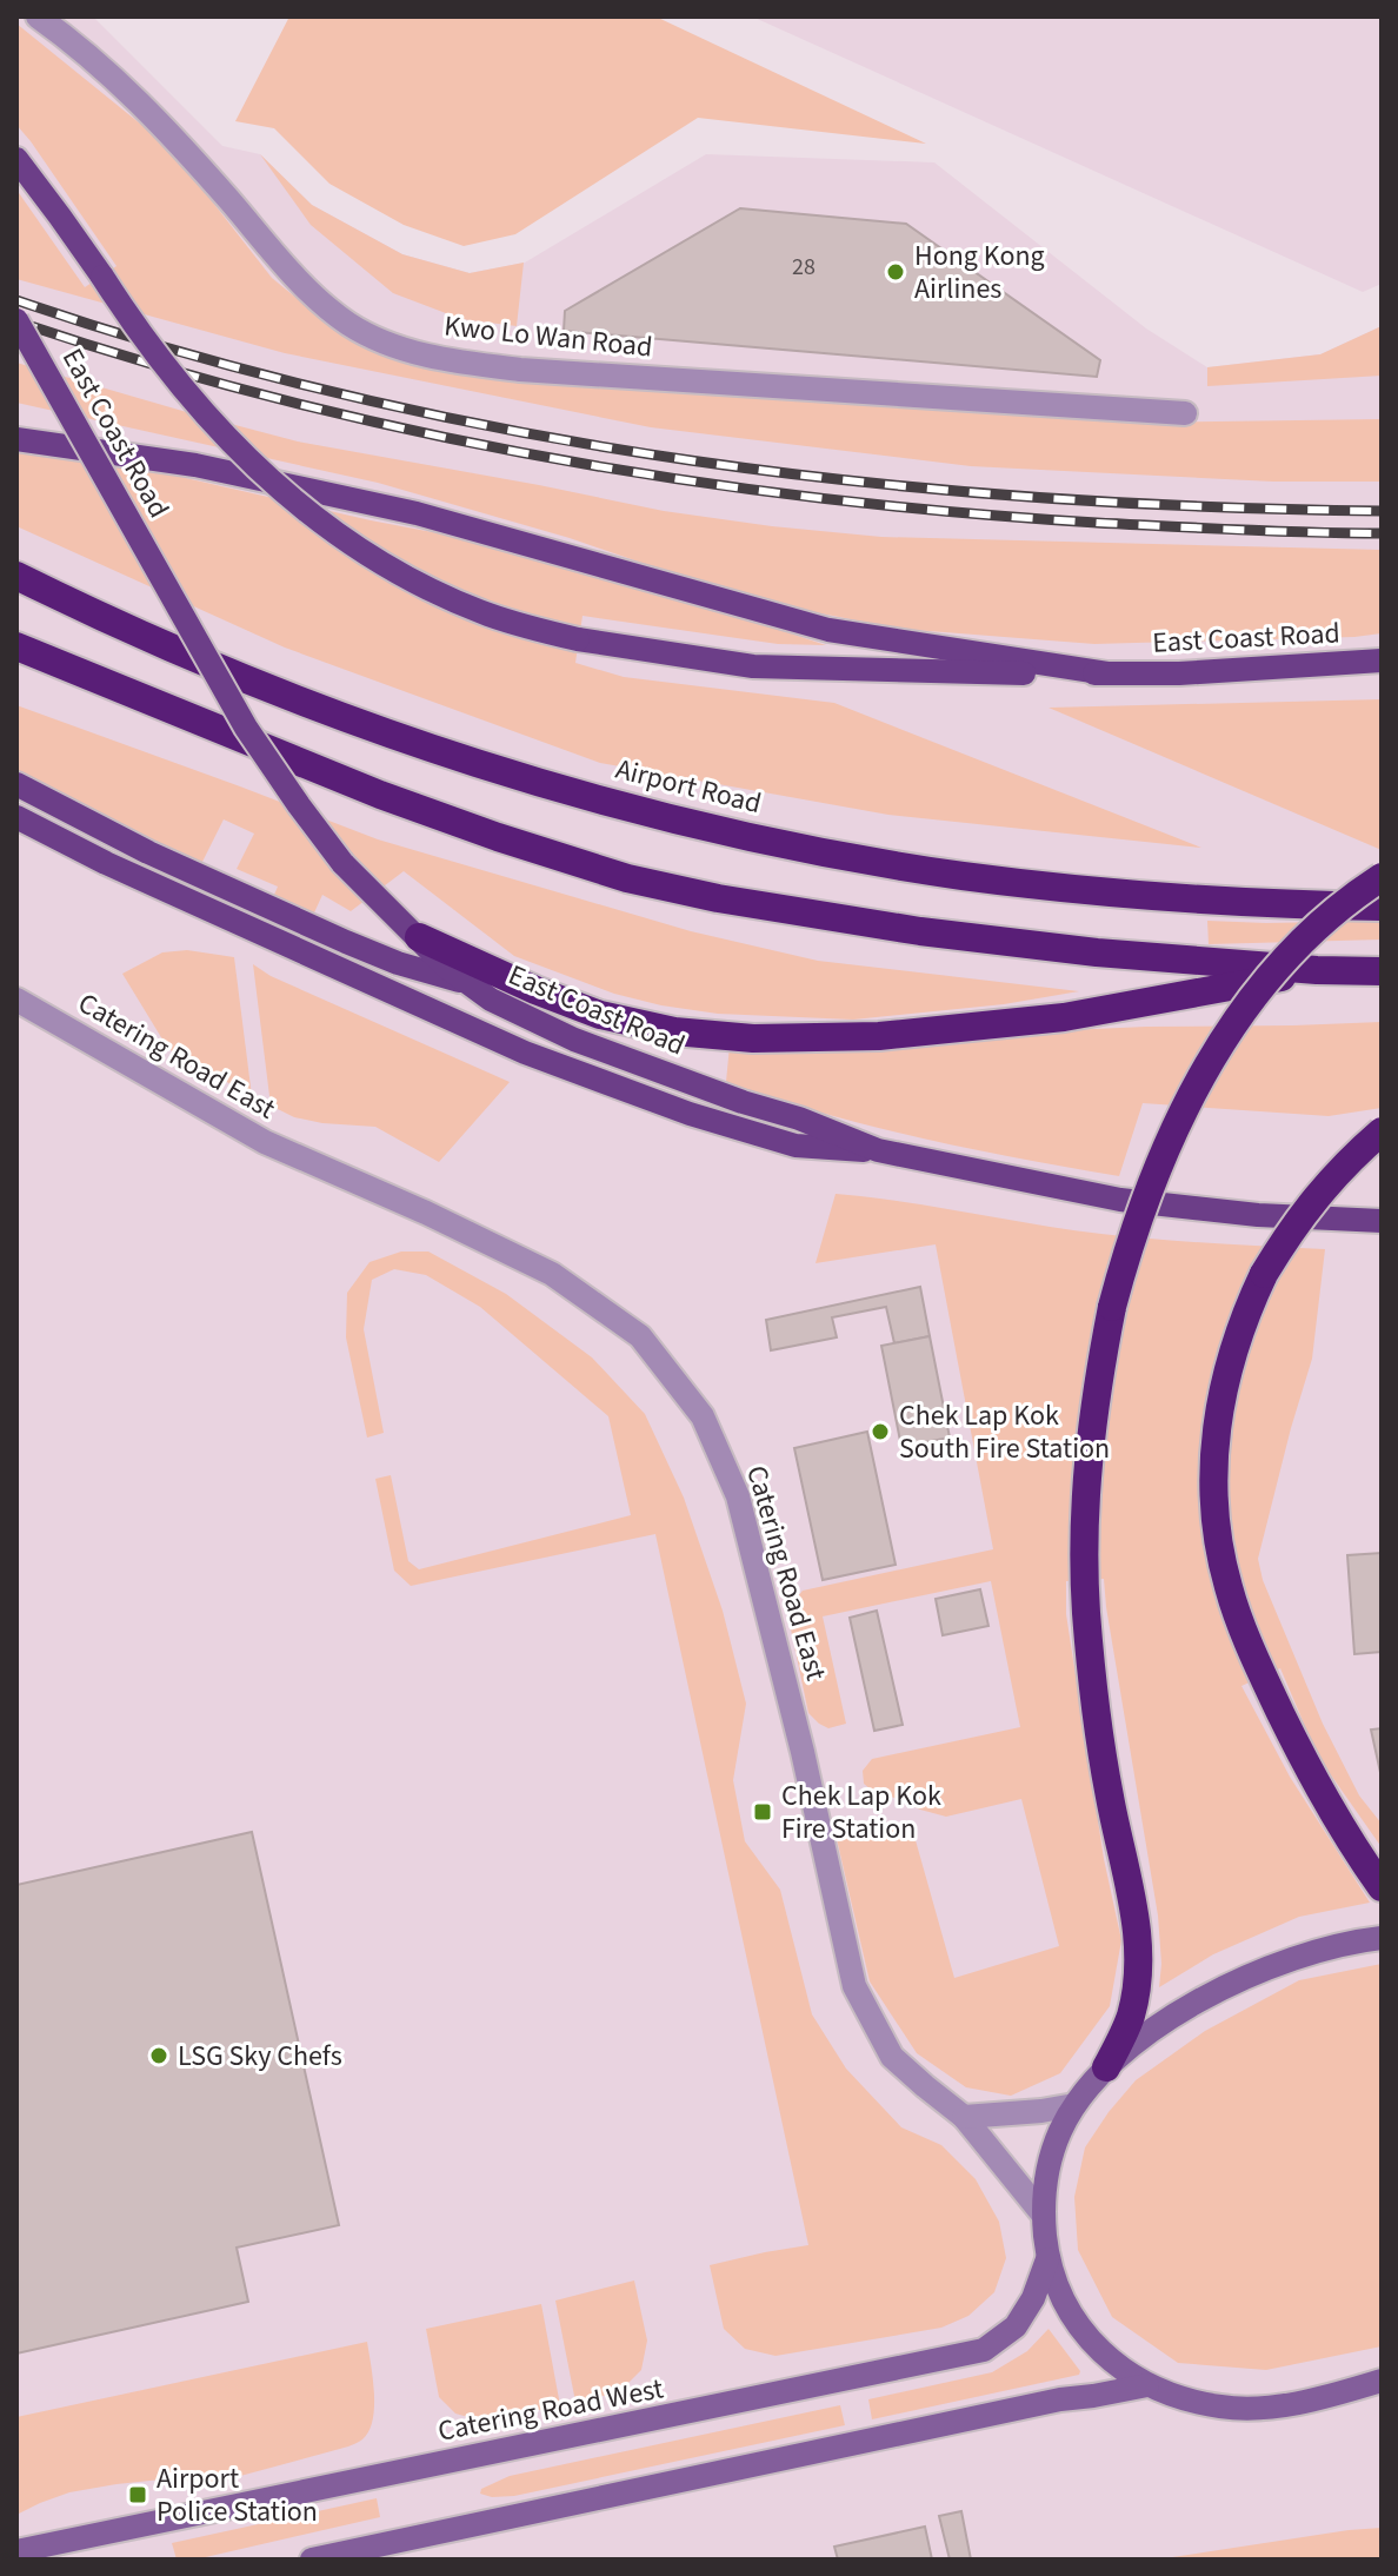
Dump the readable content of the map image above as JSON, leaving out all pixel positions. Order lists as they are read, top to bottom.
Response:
{
  "streets": {
    "highway": ["Airport Road"],
    "main road": ["East Coast Road"],
    "street": ["Kwo Lo Wan Road", "Catering Road East", "Catering Road West"]
  },
  "places": {
    "other": ["Hong Kong Airlines", "Chek Lap Kok South Fire Station", "LSG Sky Chefs"],
    "transit": ["Chek Lap Kok Fire Station", "Airport Police Station"]
  },
  "house_numbers": ["28"]
}
